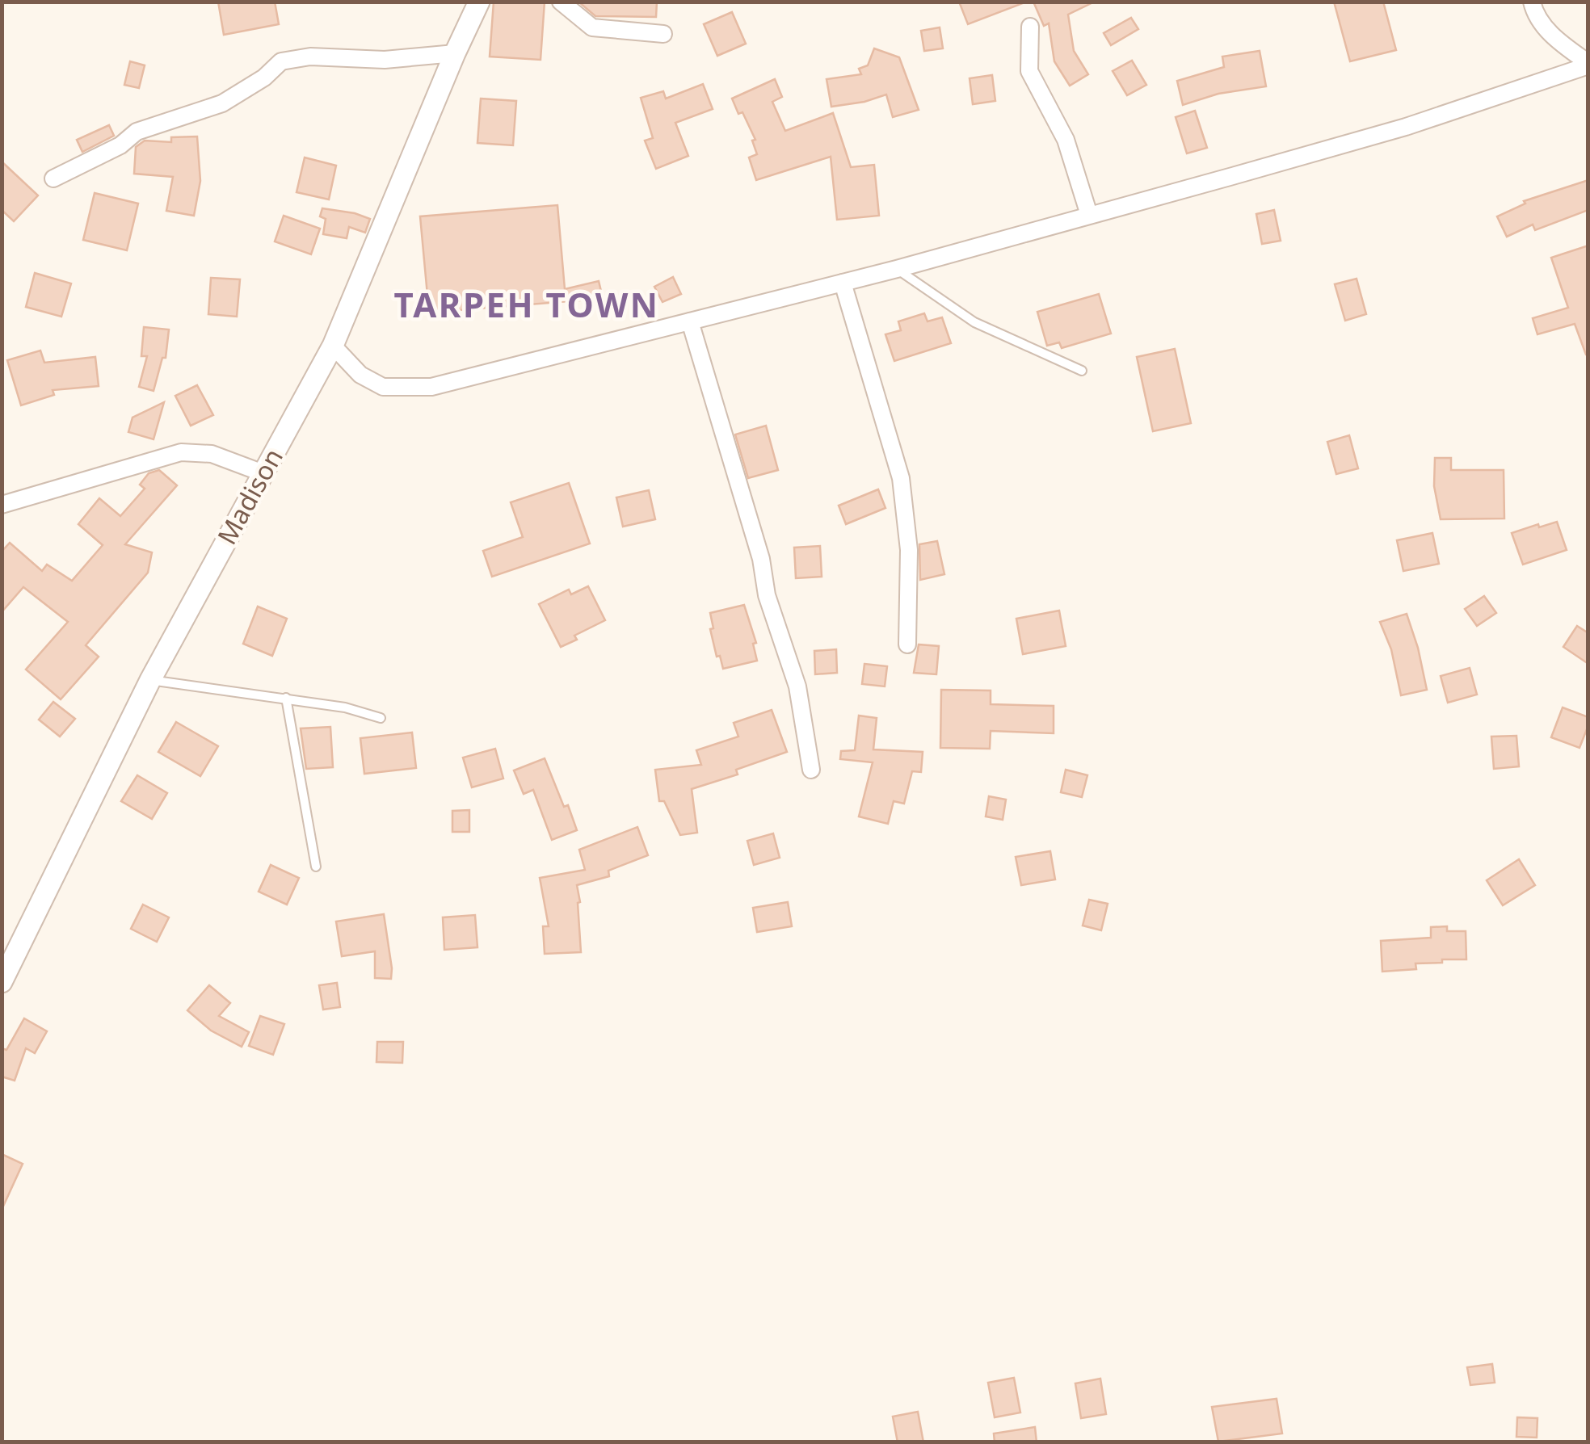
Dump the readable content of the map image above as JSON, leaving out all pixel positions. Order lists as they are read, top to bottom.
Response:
{
  "streets": {
    "street": ["Madison"]
  },
  "districts": ["TARPEH TOWN"]
}
